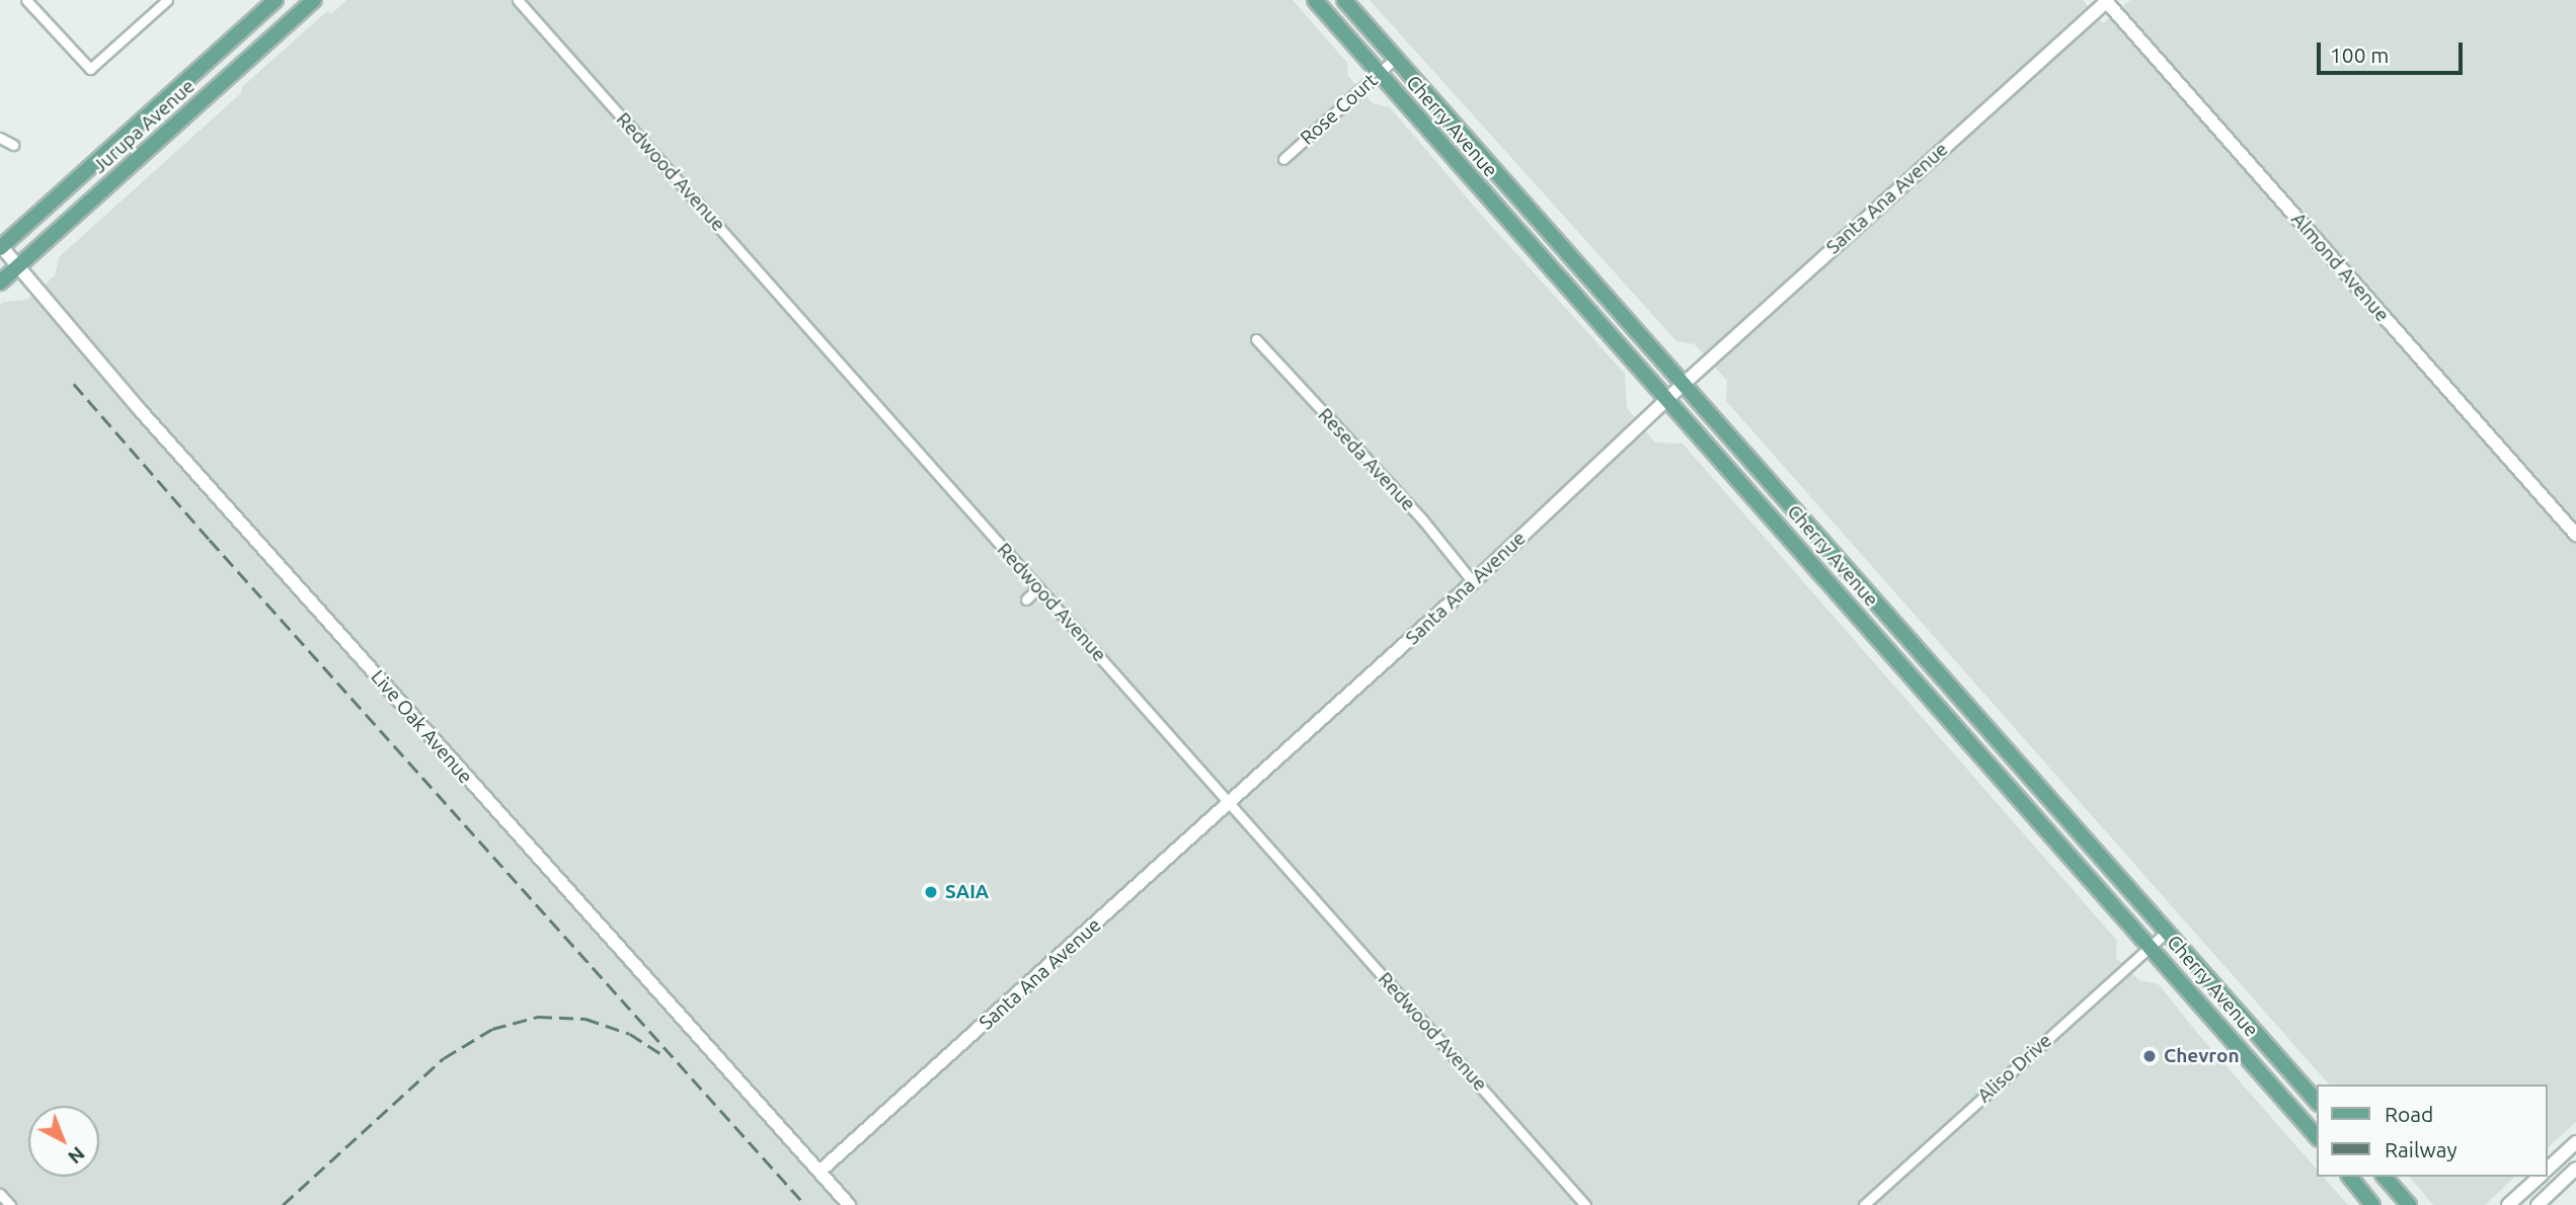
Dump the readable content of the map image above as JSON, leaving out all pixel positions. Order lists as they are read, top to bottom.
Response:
{
  "streets": {
    "main road": ["Jurupa Avenue", "Cherry Avenue"],
    "street": [
      "Rose Court",
      "Redwood Avenue",
      "Santa Ana Avenue",
      "Almond Avenue",
      "Reseda Avenue",
      "Live Oak Avenue",
      "Aliso Drive"
    ]
  },
  "crossings": [
    ["Rose Court", "Cherry Avenue"],
    ["Jurupa Avenue", "Live Oak Avenue"],
    ["Cherry Avenue", "Santa Ana Avenue"],
    ["Cherry Avenue", "Aliso Drive"],
    ["Redwood Avenue", "Santa Ana Avenue"],
    ["Santa Ana Avenue", "Almond Avenue"],
    ["Santa Ana Avenue", "Reseda Avenue"],
    ["Santa Ana Avenue", "Live Oak Avenue"]
  ],
  "places": ["SAIA", "Chevron"],
  "legend": ["Road", "Railway"],
  "scale_bar": "100 m",
  "north": "bottom right"
}
